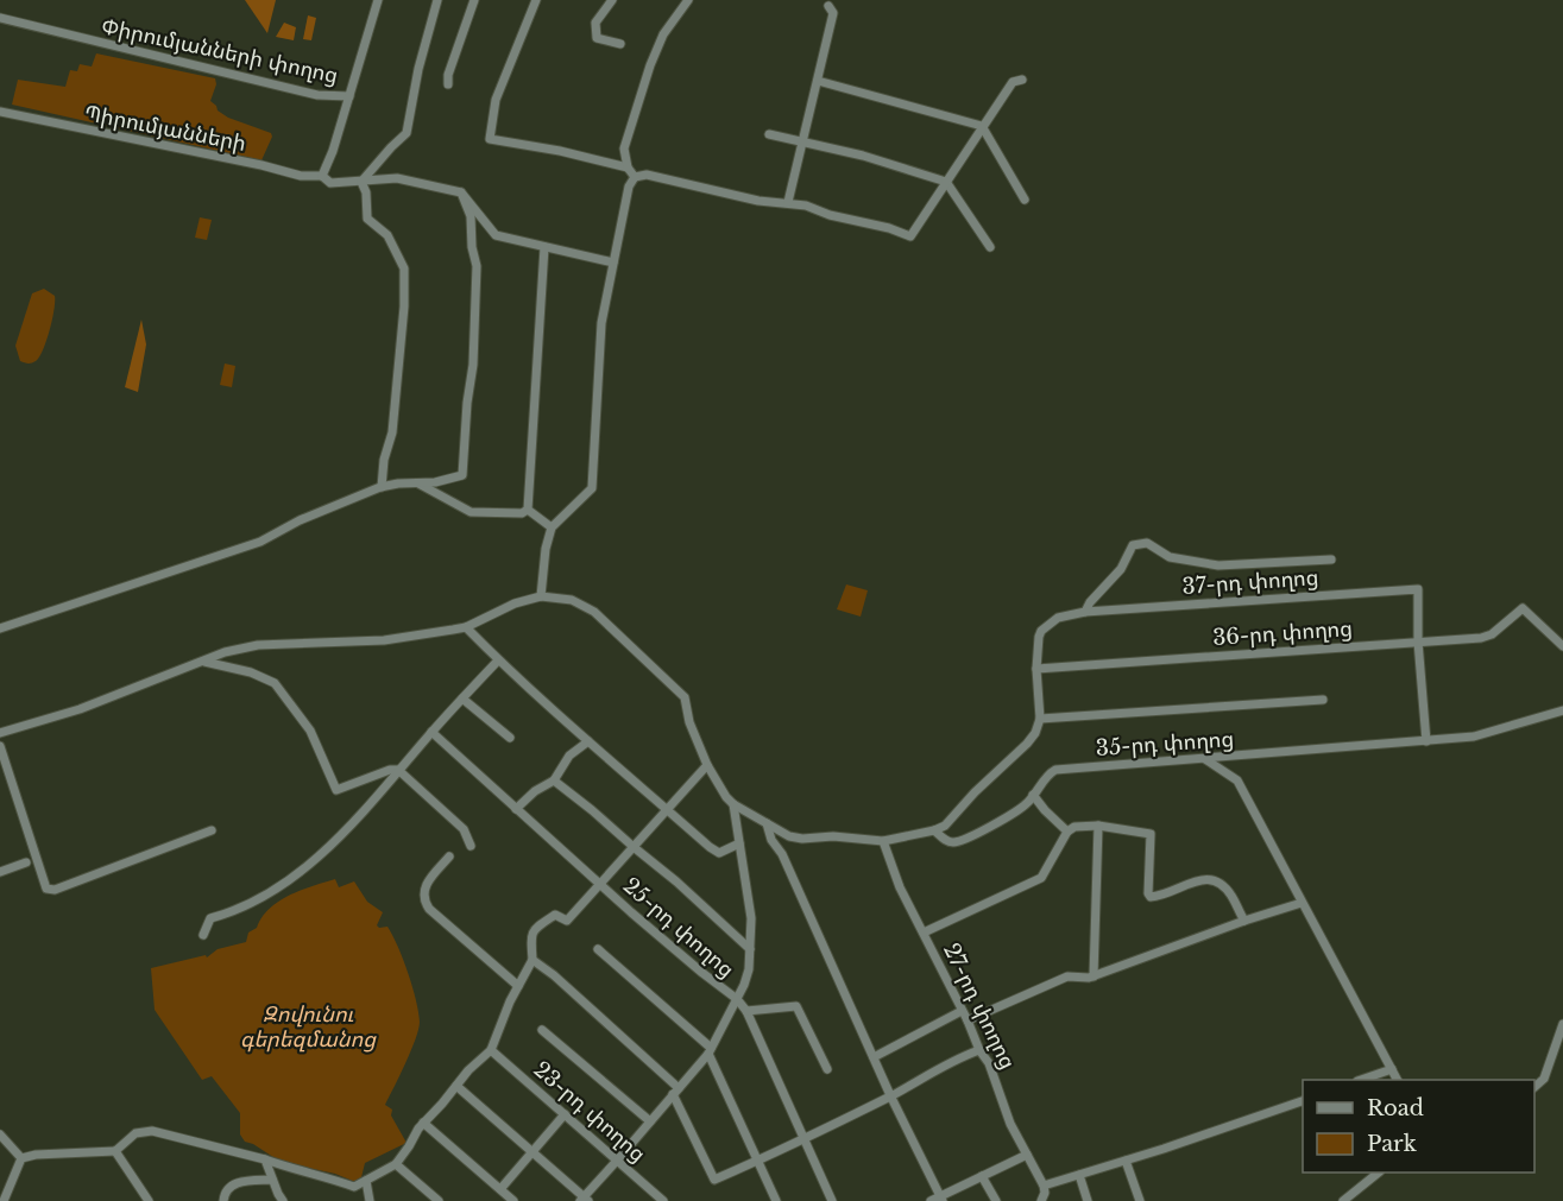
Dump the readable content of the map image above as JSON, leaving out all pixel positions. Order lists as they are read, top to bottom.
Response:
{
  "streets": {
    "street": [
      "Փիրումյանների փողոց",
      "Պիրումյանների",
      "37-րդ փողոց",
      "36-րդ փողոց",
      "35-րդ փողոց",
      "25-րդ փողոց",
      "27-րդ փողոց",
      "23-րդ փողոց"
    ]
  },
  "crossings": [
    ["37-րդ փողոց", "36-րդ փողոց"]
  ],
  "parks": ["Զովունու գերեզմանոց"],
  "legend": ["Road", "Park"]
}
